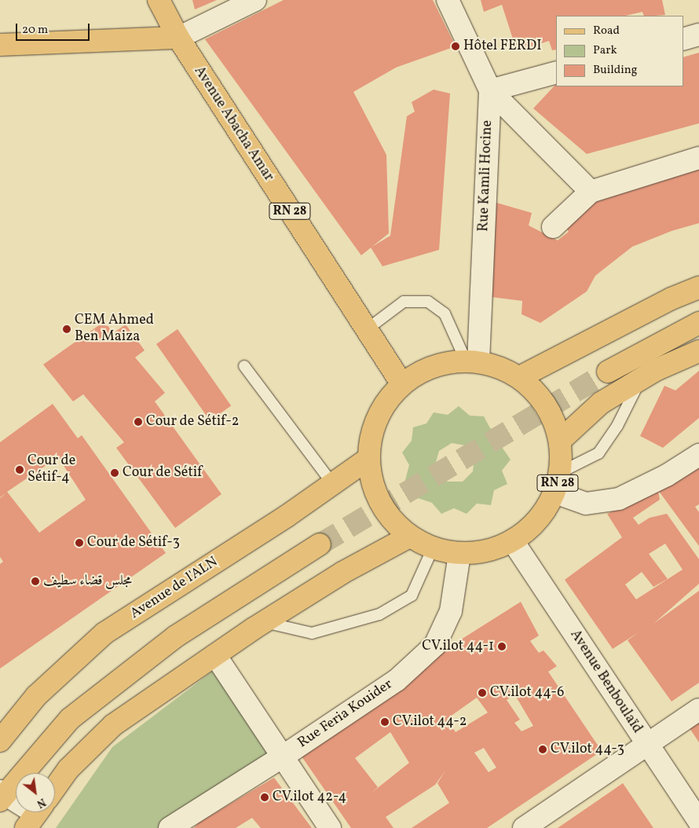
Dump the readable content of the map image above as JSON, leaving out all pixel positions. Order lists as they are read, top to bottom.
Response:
{
  "streets": {
    "main road": ["Avenue Abacha Amar", "RN 28", "Avenue de l'ALN"],
    "street": ["Rue Kamli Hocine", "Avenue Benboulaïd", "Rue Feria Kouider"]
  },
  "crossings": [
    ["Avenue Abacha Amar", "RN 28"],
    ["Rue Kamli Hocine", "RN 28"],
    ["RN 28", "Avenue de l'ALN"],
    ["RN 28", "Avenue Benboulaïd"],
    ["RN 28", "Rue Feria Kouider"]
  ],
  "places": [
    "Hôtel FERDI",
    "CEM Ahmed Ben Maiza",
    "Cour de Sétif-2",
    "Cour de Sétif-4",
    "Cour de Sétif",
    "Cour de Sétif-3",
    "مجلس قضاء سطيف",
    "CV.ilot 44-1",
    "CV.ilot 44-6",
    "CV.ilot 44-2",
    "CV.ilot 44-3",
    "CV.ilot 42-4"
  ],
  "legend": ["Road", "Park", "Building"],
  "scale_bar": "20 m",
  "north": "bottom right"
}
